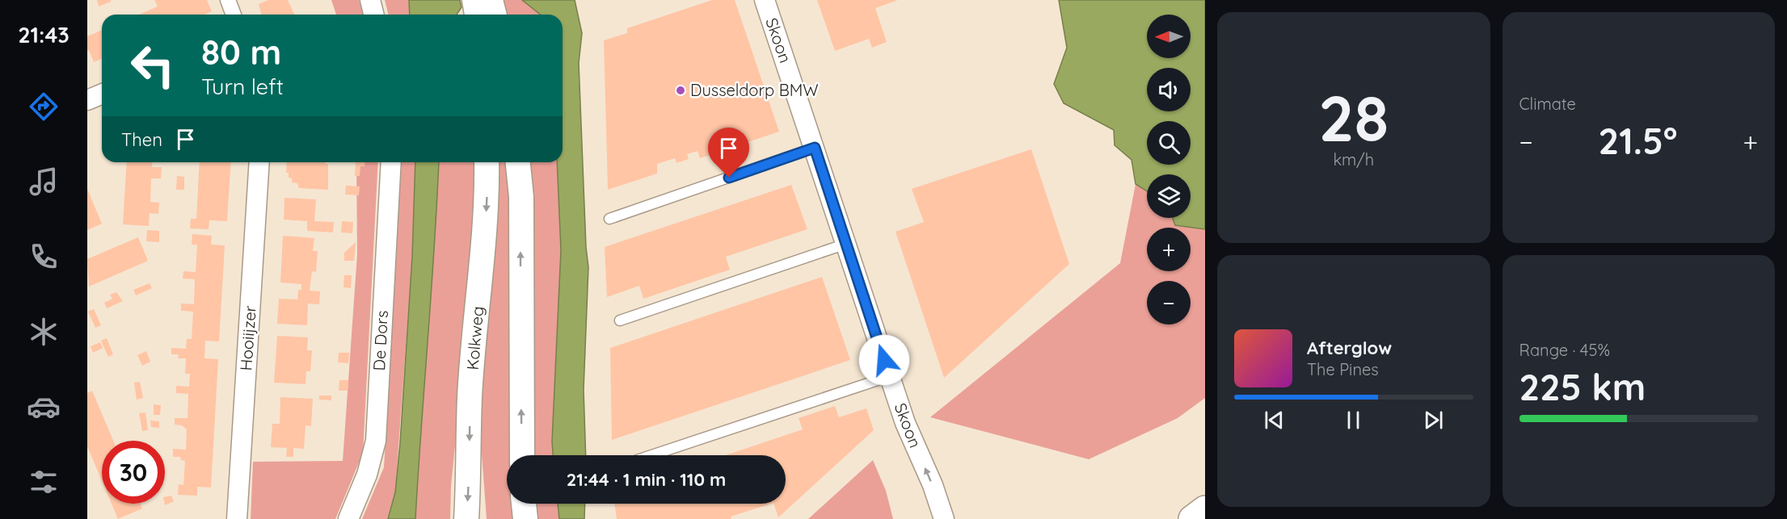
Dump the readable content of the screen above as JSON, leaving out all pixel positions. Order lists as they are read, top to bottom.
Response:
{
  "streets": {
    "street": [
      "Skoon",
      "Hooiijzer",
      "Kolkweg",
      "De Dors"
    ]
  },
  "places": ["Dusseldorp BMW"],
  "north": "left",
  "page": {
    "tabs": "21:43",
    "tile": [
      ["28", "km/h"],
      "Climate",
      ["Range · 45%", "225 km"]
    ],
    "map_buttons": ["+", "−"],
    "turn": ["80 m", "Turn left"],
    "then": "Then",
    "heat": ["−", "21.5°", "+"],
    "song": ["Afterglow", "The Pines"],
    "limit": "30",
    "trip": "21:44 · 1 min · 110 m"
  }
}
